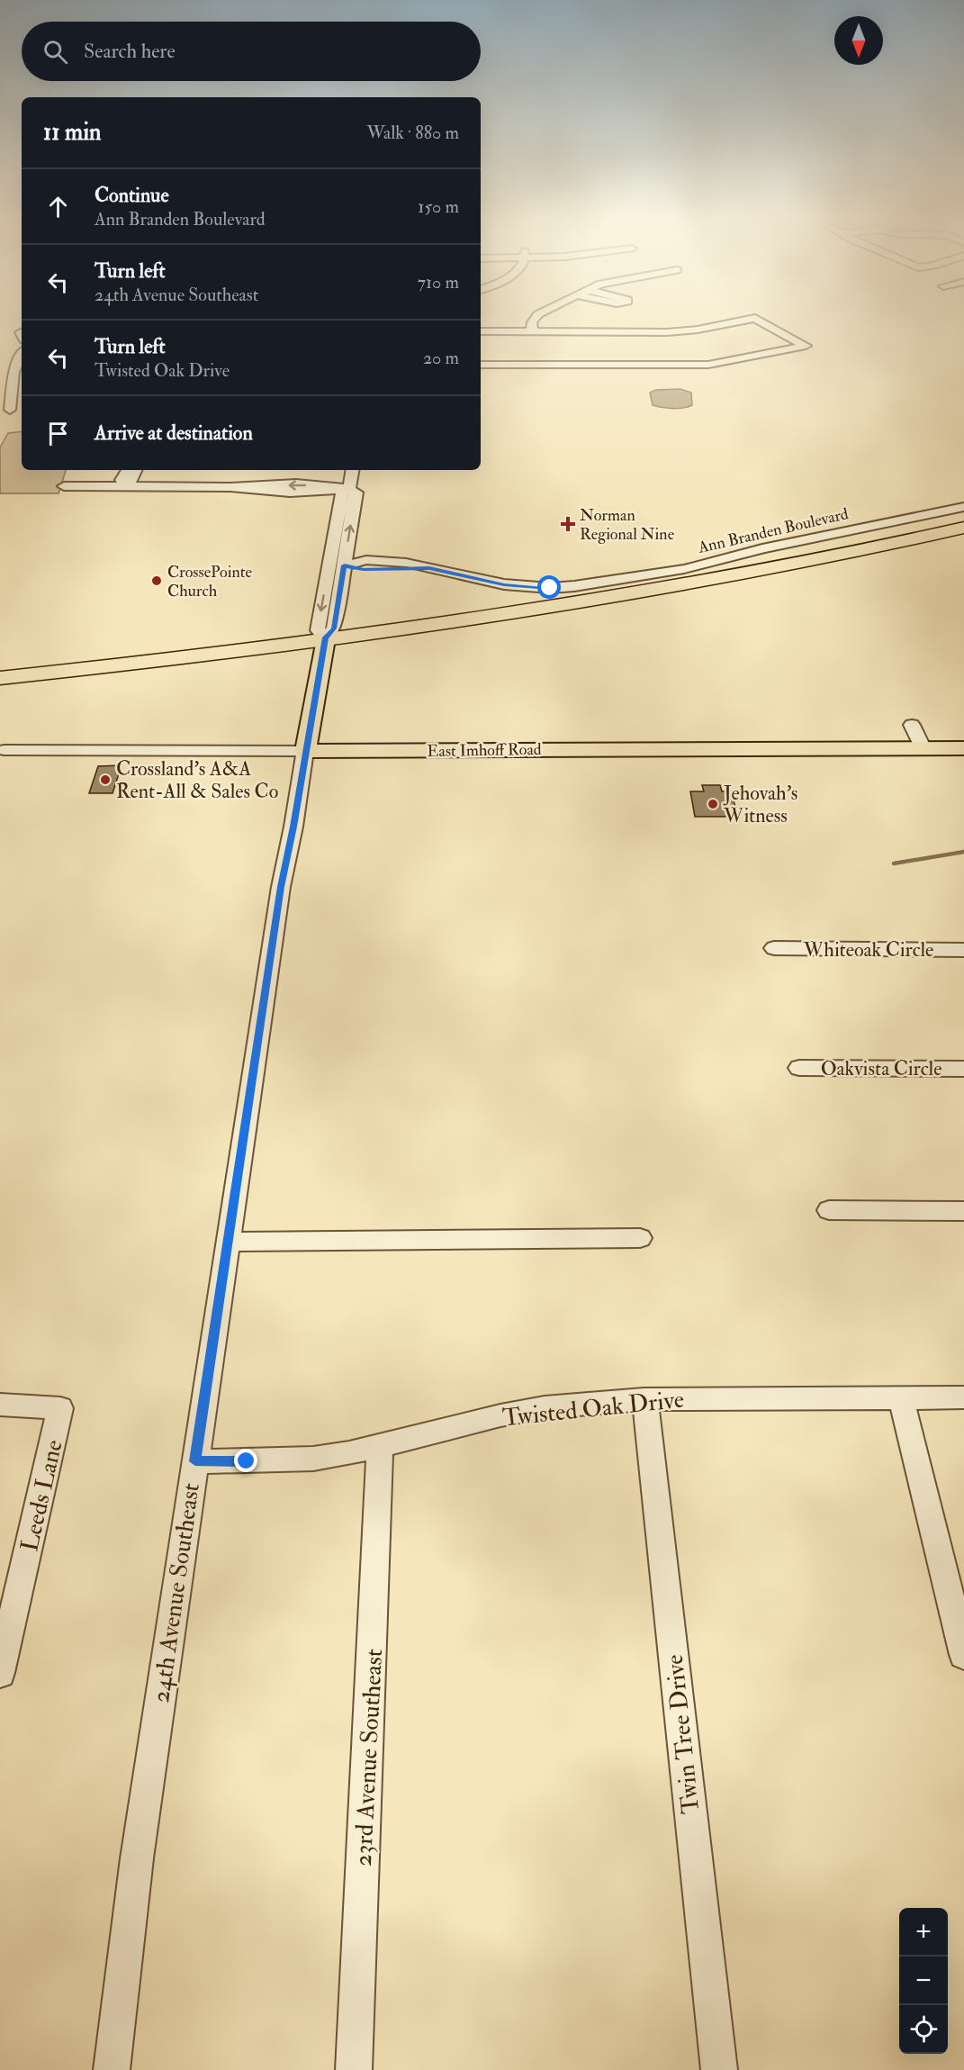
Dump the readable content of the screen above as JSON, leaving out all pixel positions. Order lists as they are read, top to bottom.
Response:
{
  "streets": {
    "main road": ["East Imhoff Road", "24th Avenue Southeast"],
    "street": [
      "Ann Branden Boulevard",
      "Whiteoak Circle",
      "Oakvista Circle",
      "Twisted Oak Drive",
      "Leeds Lane",
      "Twin Tree Drive",
      "23rd Avenue Southeast"
    ]
  },
  "crossings": [
    ["Ann Branden Boulevard", "24th Avenue Southeast"],
    ["East Imhoff Road", "24th Avenue Southeast"],
    ["Twisted Oak Drive", "24th Avenue Southeast"],
    ["Twisted Oak Drive", "Twin Tree Drive"],
    ["Twisted Oak Drive", "23rd Avenue Southeast"]
  ],
  "places": {
    "health": ["Norman Regional Nine"],
    "other": ["CrossePointe Church", "Crossland's A&A Rent-All & Sales Co", "Jehovah's Witness"]
  },
  "north": "bottom",
  "page": {
    "search": "Search here",
    "heading": ["11 min", "Walk · 880 m"],
    "list": [
      ["Continue", "Ann Branden Boulevard", "150 m"],
      ["Turn left", "24th Avenue Southeast", "710 m"],
      ["Turn left", "Twisted Oak Drive", "20 m"],
      "Arrive at destination"
    ],
    "map_buttons": ["+", "−"]
  }
}
